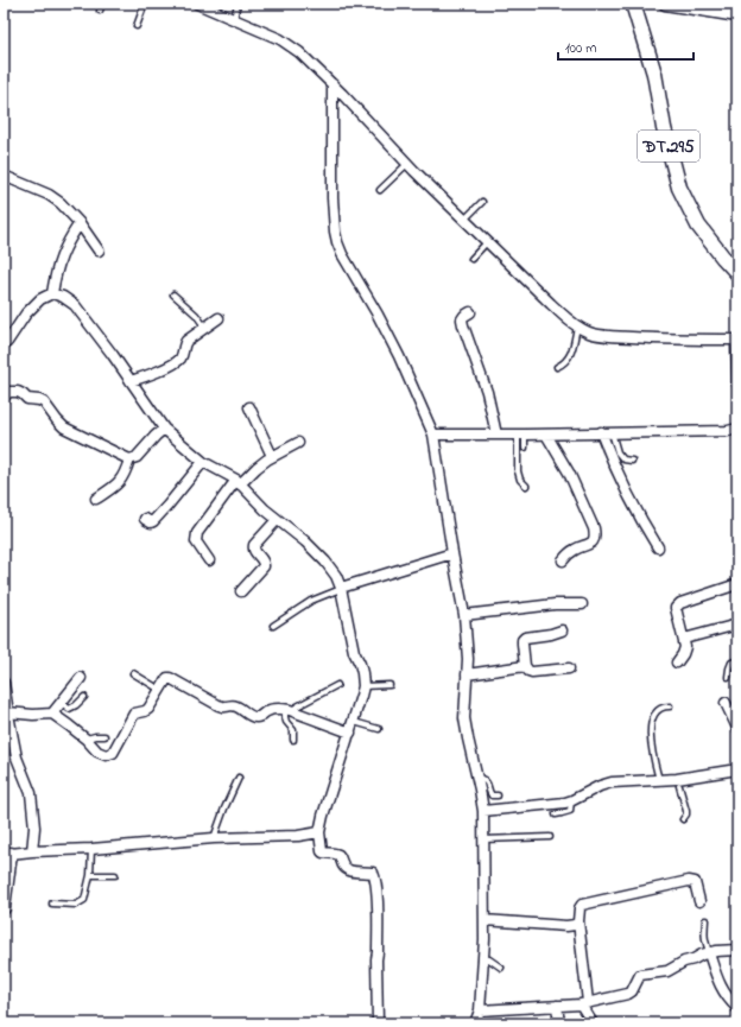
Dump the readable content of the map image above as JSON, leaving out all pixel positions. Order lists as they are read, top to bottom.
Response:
{
  "streets": {
    "main road": ["ĐT.295"]
  },
  "scale_bar": "100 m"
}
